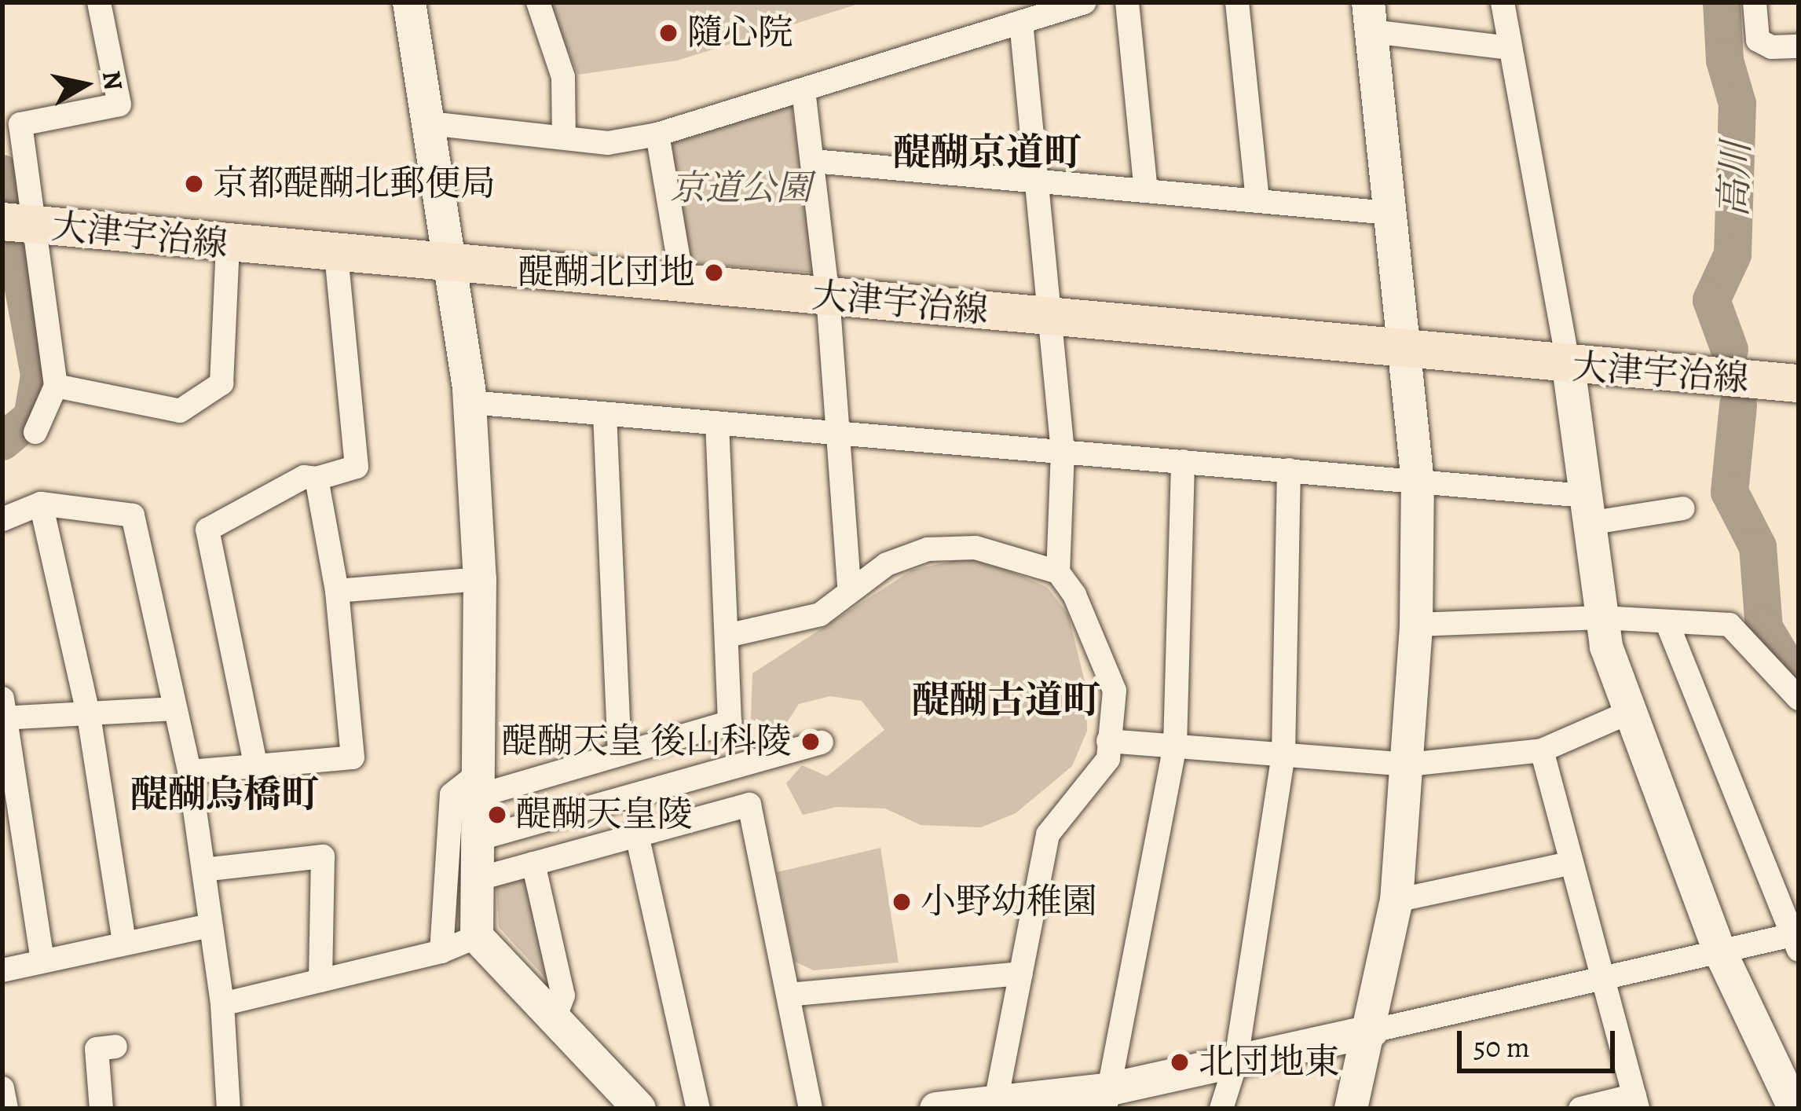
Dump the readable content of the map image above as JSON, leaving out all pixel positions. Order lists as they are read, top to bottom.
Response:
{
  "streets": {
    "main road": ["大津宇治線"]
  },
  "districts": ["醍醐京道町", "醍醐古道町", "醍醐烏橋町"],
  "water": ["高川"],
  "parks": ["京道公園"],
  "places": [
    "隨心院",
    "京都醍醐北郵便局",
    "醍醐北団地",
    "醍醐天皇 後山科陵",
    "醍醐天皇陵",
    "小野幼稚園",
    "北団地東"
  ],
  "scale_bar": "50 m",
  "north": "right"
}
